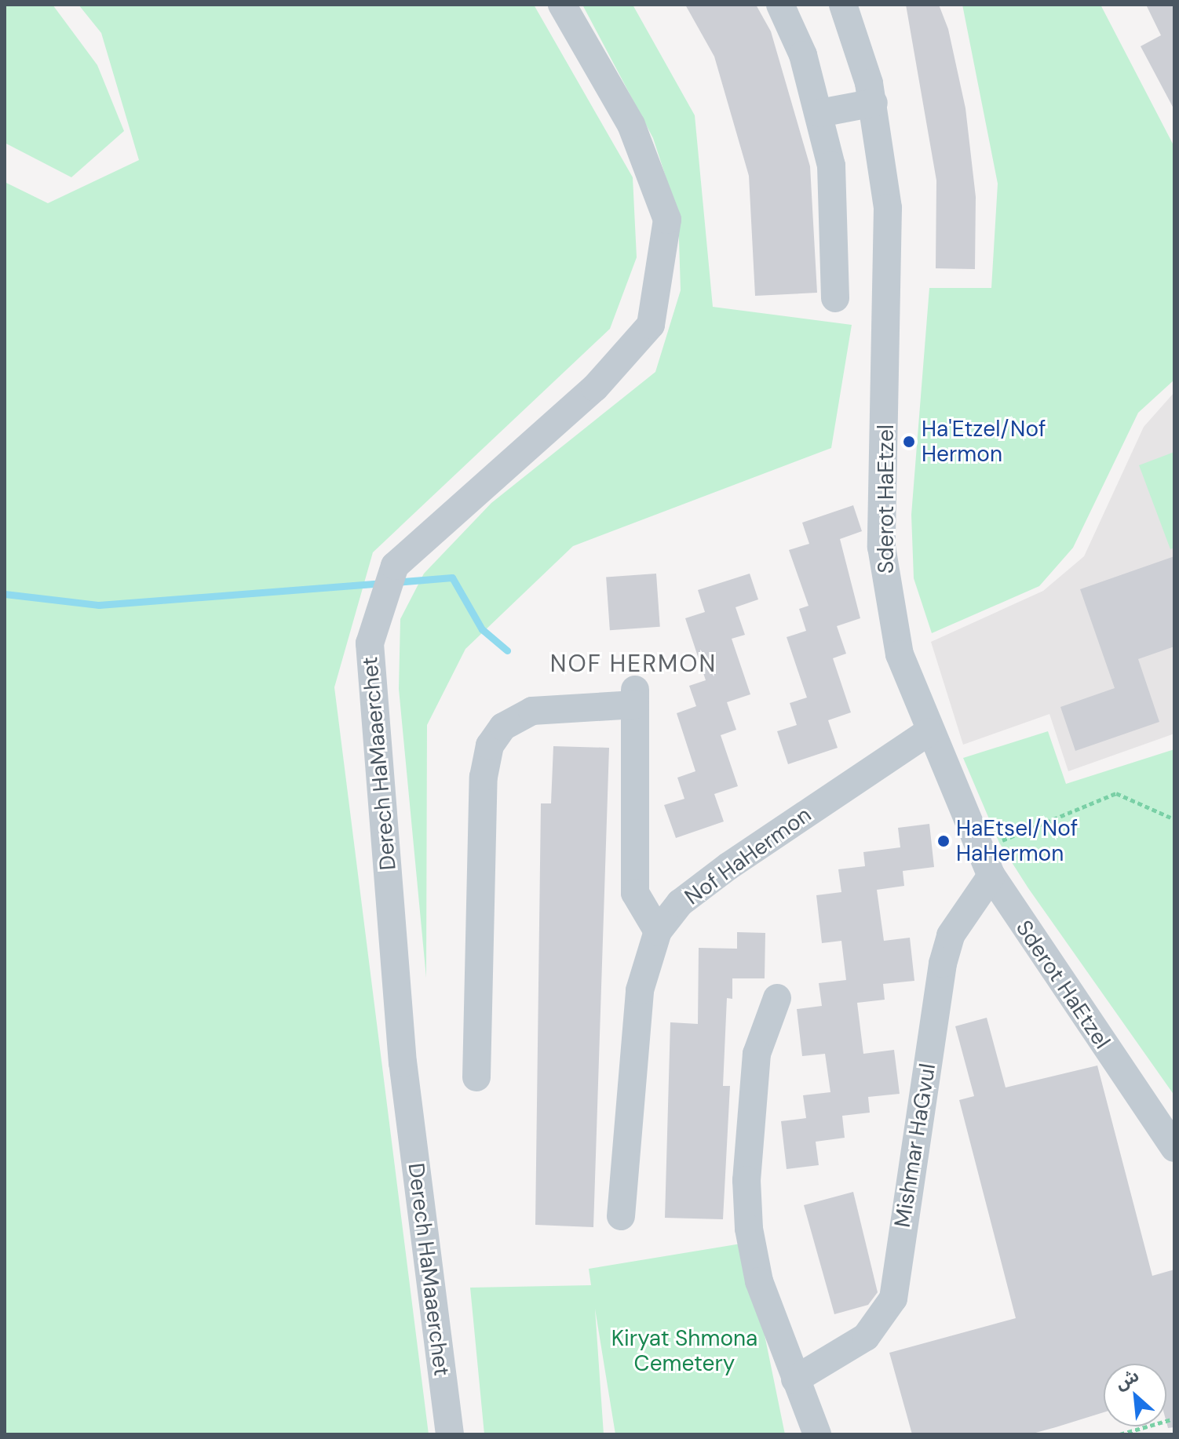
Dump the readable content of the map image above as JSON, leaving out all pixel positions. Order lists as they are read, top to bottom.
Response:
{
  "streets": {
    "street": [
      "Sderot HaEtzel",
      "Derech HaMaaerchet",
      "Nof HaHermon",
      "Mishmar HaGvul"
    ]
  },
  "crossings": [
    ["Sderot HaEtzel", "Nof HaHermon"],
    ["Sderot HaEtzel", "Mishmar HaGvul"]
  ],
  "districts": ["NOF HERMON"],
  "parks": ["Kiryat Shmona Cemetery"],
  "places": ["Ha'Etzel/Nof Hermon", "HaEtsel/Nof HaHermon"],
  "north": "top left"
}
